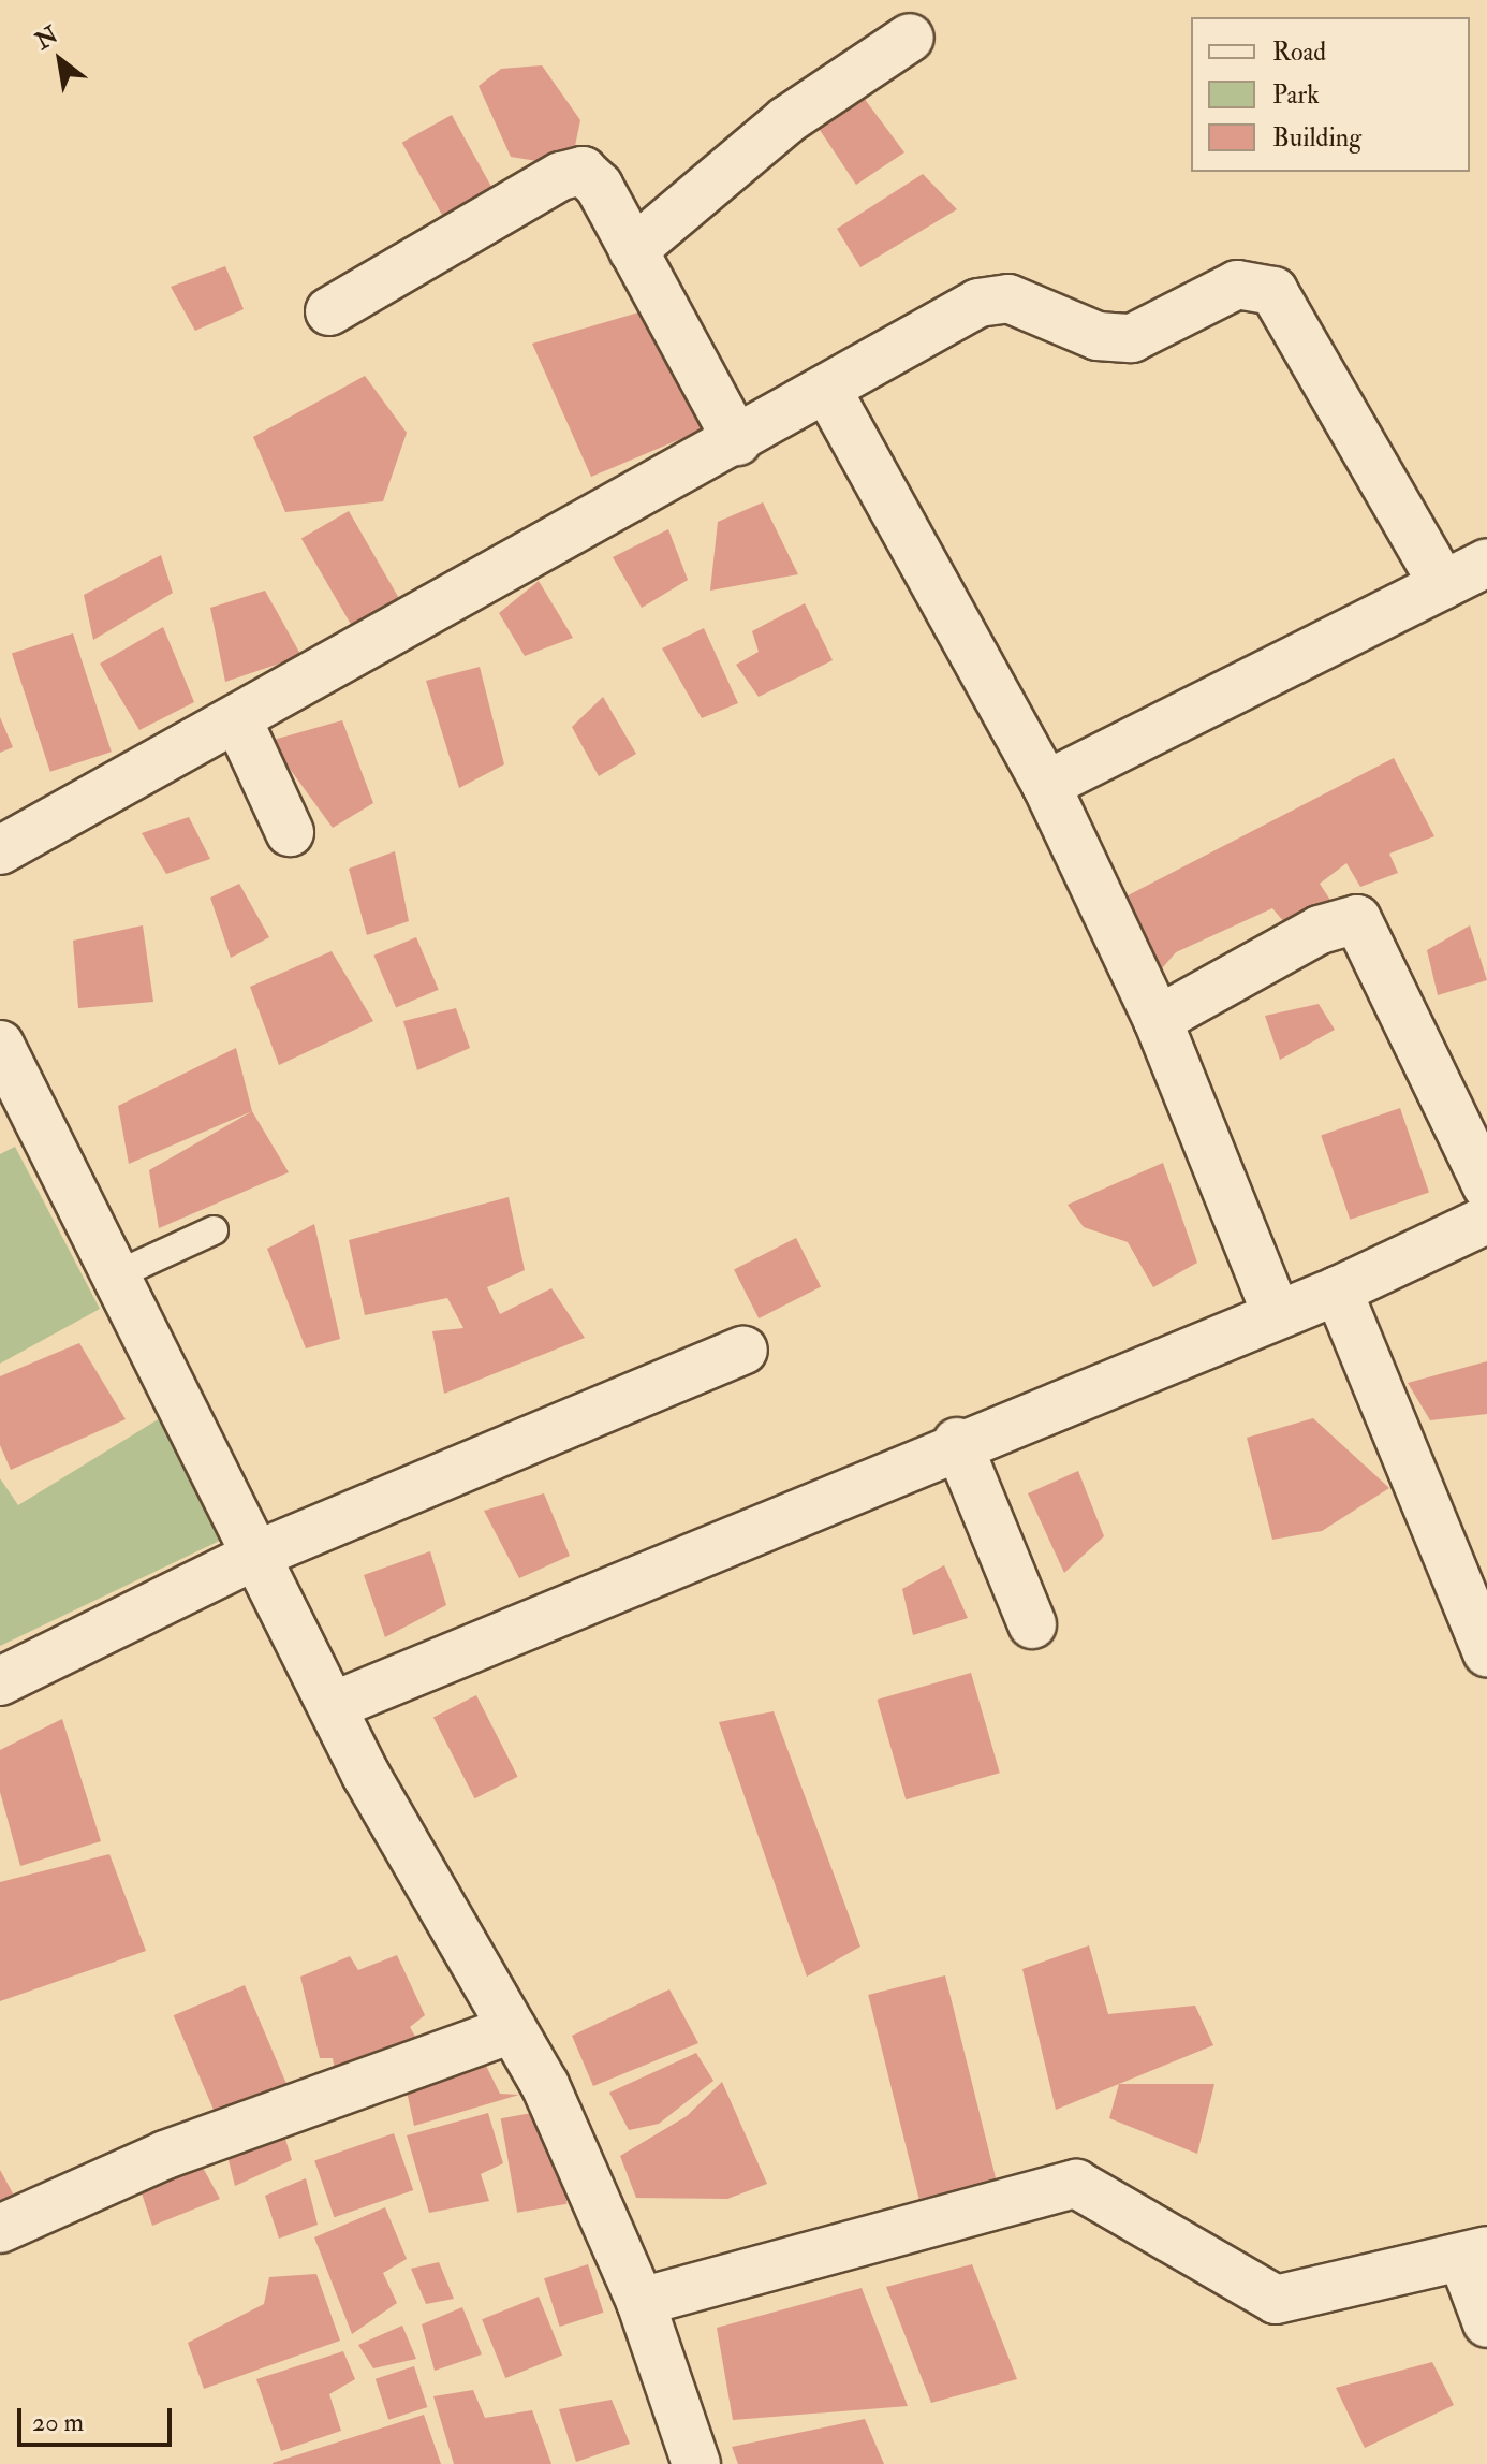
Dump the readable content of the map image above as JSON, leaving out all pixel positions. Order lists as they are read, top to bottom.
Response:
{
  "legend": ["Road", "Park", "Building"],
  "scale_bar": "20 m",
  "north": "top left"
}
